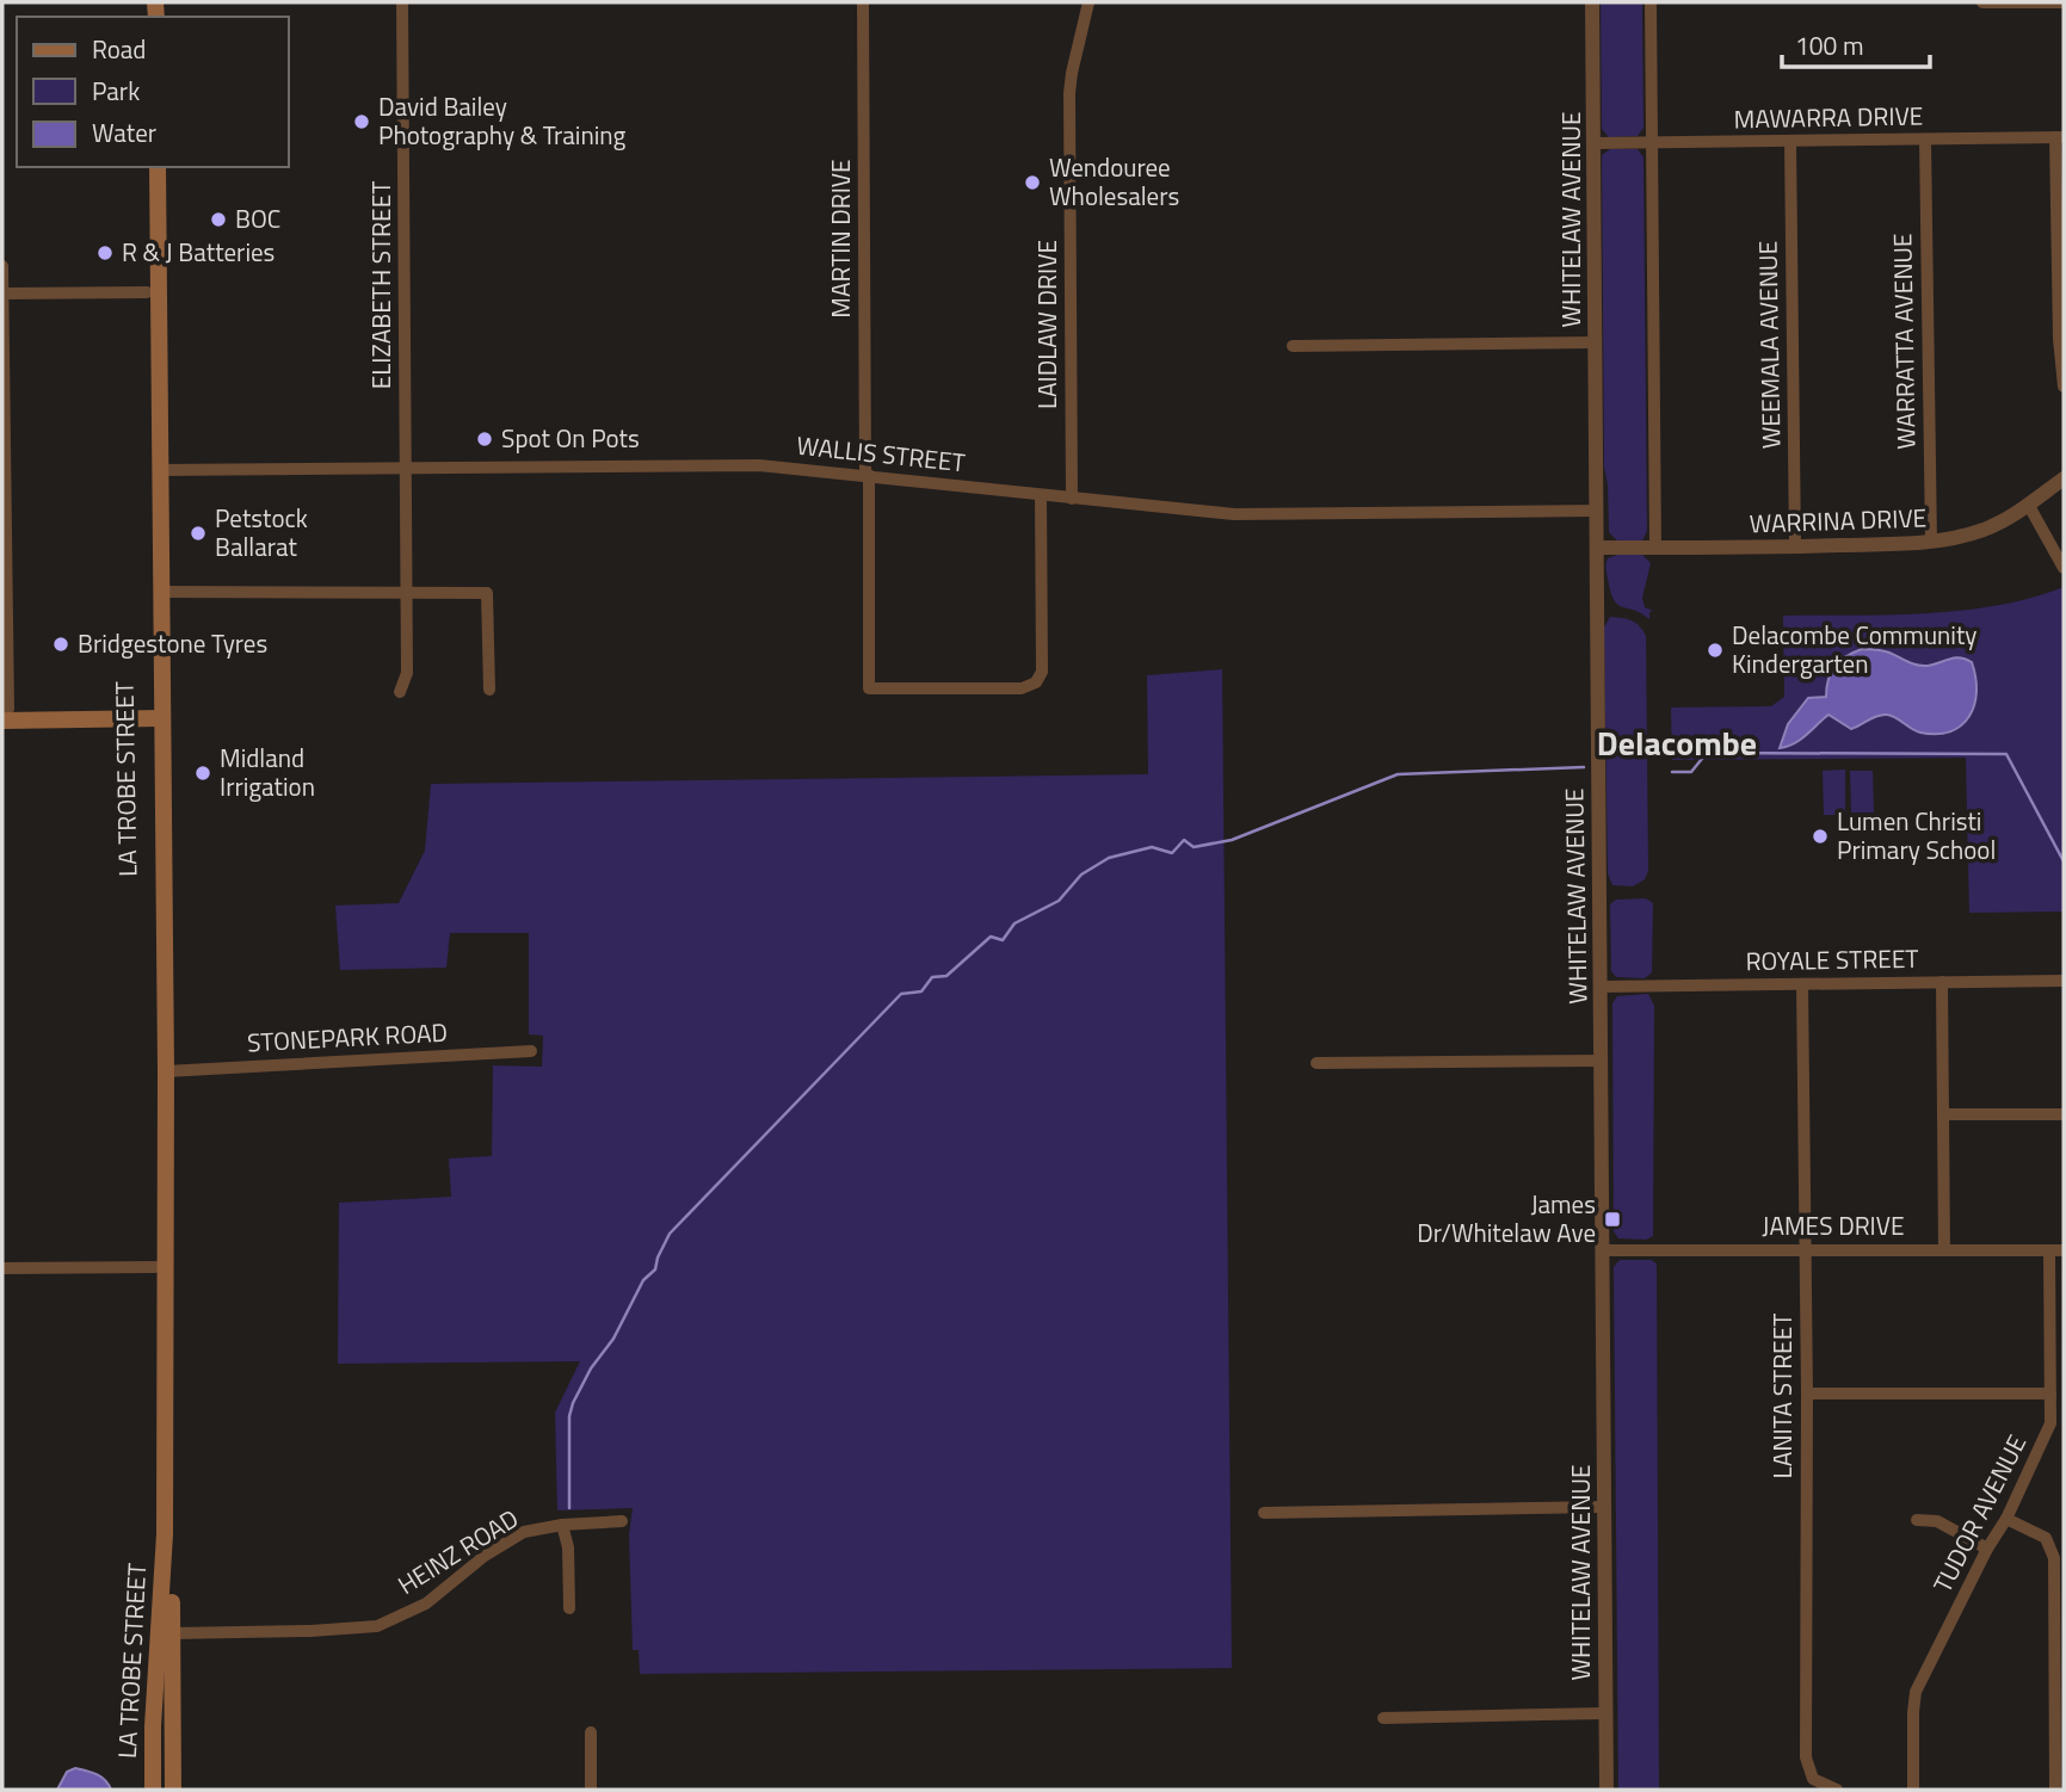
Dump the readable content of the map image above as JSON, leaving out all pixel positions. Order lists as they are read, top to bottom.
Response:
{
  "streets": {
    "main road": ["LA TROBE STREET"],
    "street": [
      "MAWARRA DRIVE",
      "WHITELAW AVENUE",
      "MARTIN DRIVE",
      "ELIZABETH STREET",
      "LAIDLAW DRIVE",
      "WARRATTA AVENUE",
      "WEEMALA AVENUE",
      "WALLIS STREET",
      "WARRINA DRIVE",
      "ROYALE STREET",
      "STONEPARK ROAD",
      "JAMES DRIVE",
      "LANITA STREET",
      "TUDOR AVENUE",
      "HEINZ ROAD"
    ]
  },
  "crossings": [
    ["MAWARRA DRIVE", "WHITELAW AVENUE"],
    ["MAWARRA DRIVE", "WARRATTA AVENUE"],
    ["MAWARRA DRIVE", "WEEMALA AVENUE"],
    ["WHITELAW AVENUE", "WALLIS STREET"],
    ["WHITELAW AVENUE", "WARRINA DRIVE"],
    ["WHITELAW AVENUE", "ROYALE STREET"],
    ["WHITELAW AVENUE", "JAMES DRIVE"],
    ["MARTIN DRIVE", "WALLIS STREET"],
    ["ELIZABETH STREET", "WALLIS STREET"],
    ["LAIDLAW DRIVE", "WALLIS STREET"],
    ["WARRATTA AVENUE", "WARRINA DRIVE"],
    ["WEEMALA AVENUE", "WARRINA DRIVE"],
    ["WALLIS STREET", "LA TROBE STREET"],
    ["LA TROBE STREET", "STONEPARK ROAD"],
    ["LA TROBE STREET", "HEINZ ROAD"],
    ["ROYALE STREET", "LANITA STREET"],
    ["JAMES DRIVE", "LANITA STREET"],
    ["JAMES DRIVE", "TUDOR AVENUE"]
  ],
  "districts": ["Delacombe"],
  "places": {
    "other": [
      "David Bailey Photography & Training",
      "Wendouree Wholesalers",
      "BOC",
      "R & J Batteries",
      "Spot On Pots",
      "Petstock Ballarat",
      "Bridgestone Tyres",
      "Delacombe Community Kindergarten",
      "Midland Irrigation",
      "Lumen Christi Primary School"
    ],
    "transit": ["James Dr/Whitelaw Ave"]
  },
  "legend": ["Road", "Park", "Water"],
  "scale_bar": "100 m"
}
